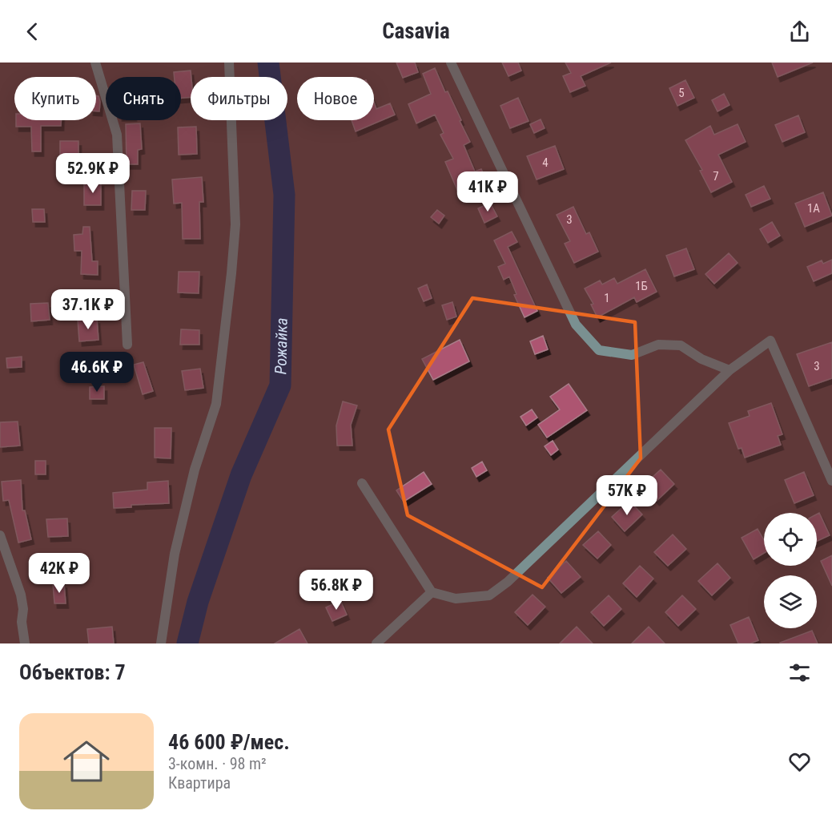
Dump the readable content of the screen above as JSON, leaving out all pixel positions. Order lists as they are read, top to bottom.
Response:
{
  "water": ["Рожайка"],
  "house_numbers": [
    "5",
    "4",
    "7",
    "1А",
    "3",
    "1Б",
    "1",
    "3"
  ],
  "page": {
    "header": "Casavia",
    "chip": [
      "Купить",
      "Снять",
      "Фильтры",
      "Новое"
    ],
    "price": [
      "52.9K ₽",
      "41K ₽",
      "37.1K ₽",
      "46.6K ₽",
      "57K ₽",
      "42K ₽",
      "56.8K ₽"
    ],
    "heading": "Объектов: 7",
    "list": [
      {
        "name": "46 600 ₽/мес.",
        "note": "3-комн. · 98 m² · Квартира"
      }
    ]
  }
}
